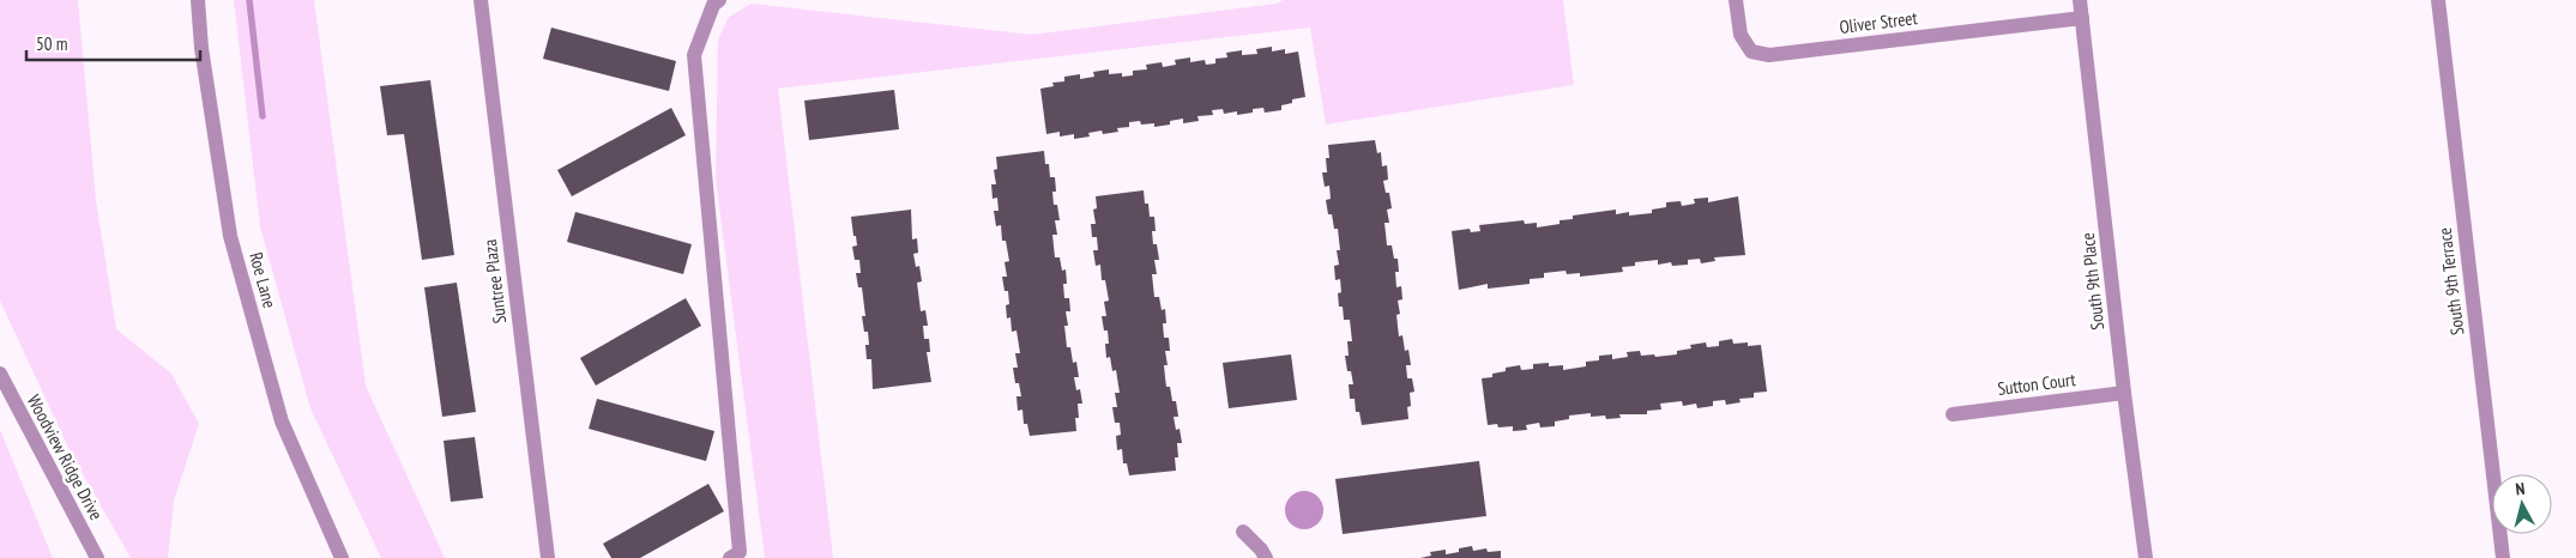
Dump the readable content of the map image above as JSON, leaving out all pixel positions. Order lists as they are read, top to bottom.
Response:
{
  "streets": {
    "street": [
      "Oliver Street",
      "Roe Lane",
      "Suntree Plaza",
      "South 9th Place",
      "South 9th Terrace",
      "Sutton Court",
      "Woodview Ridge Drive"
    ]
  },
  "crossings": [
    ["Oliver Street", "South 9th Place"],
    ["South 9th Place", "Sutton Court"]
  ],
  "scale_bar": "50 m",
  "north": "top"
}
